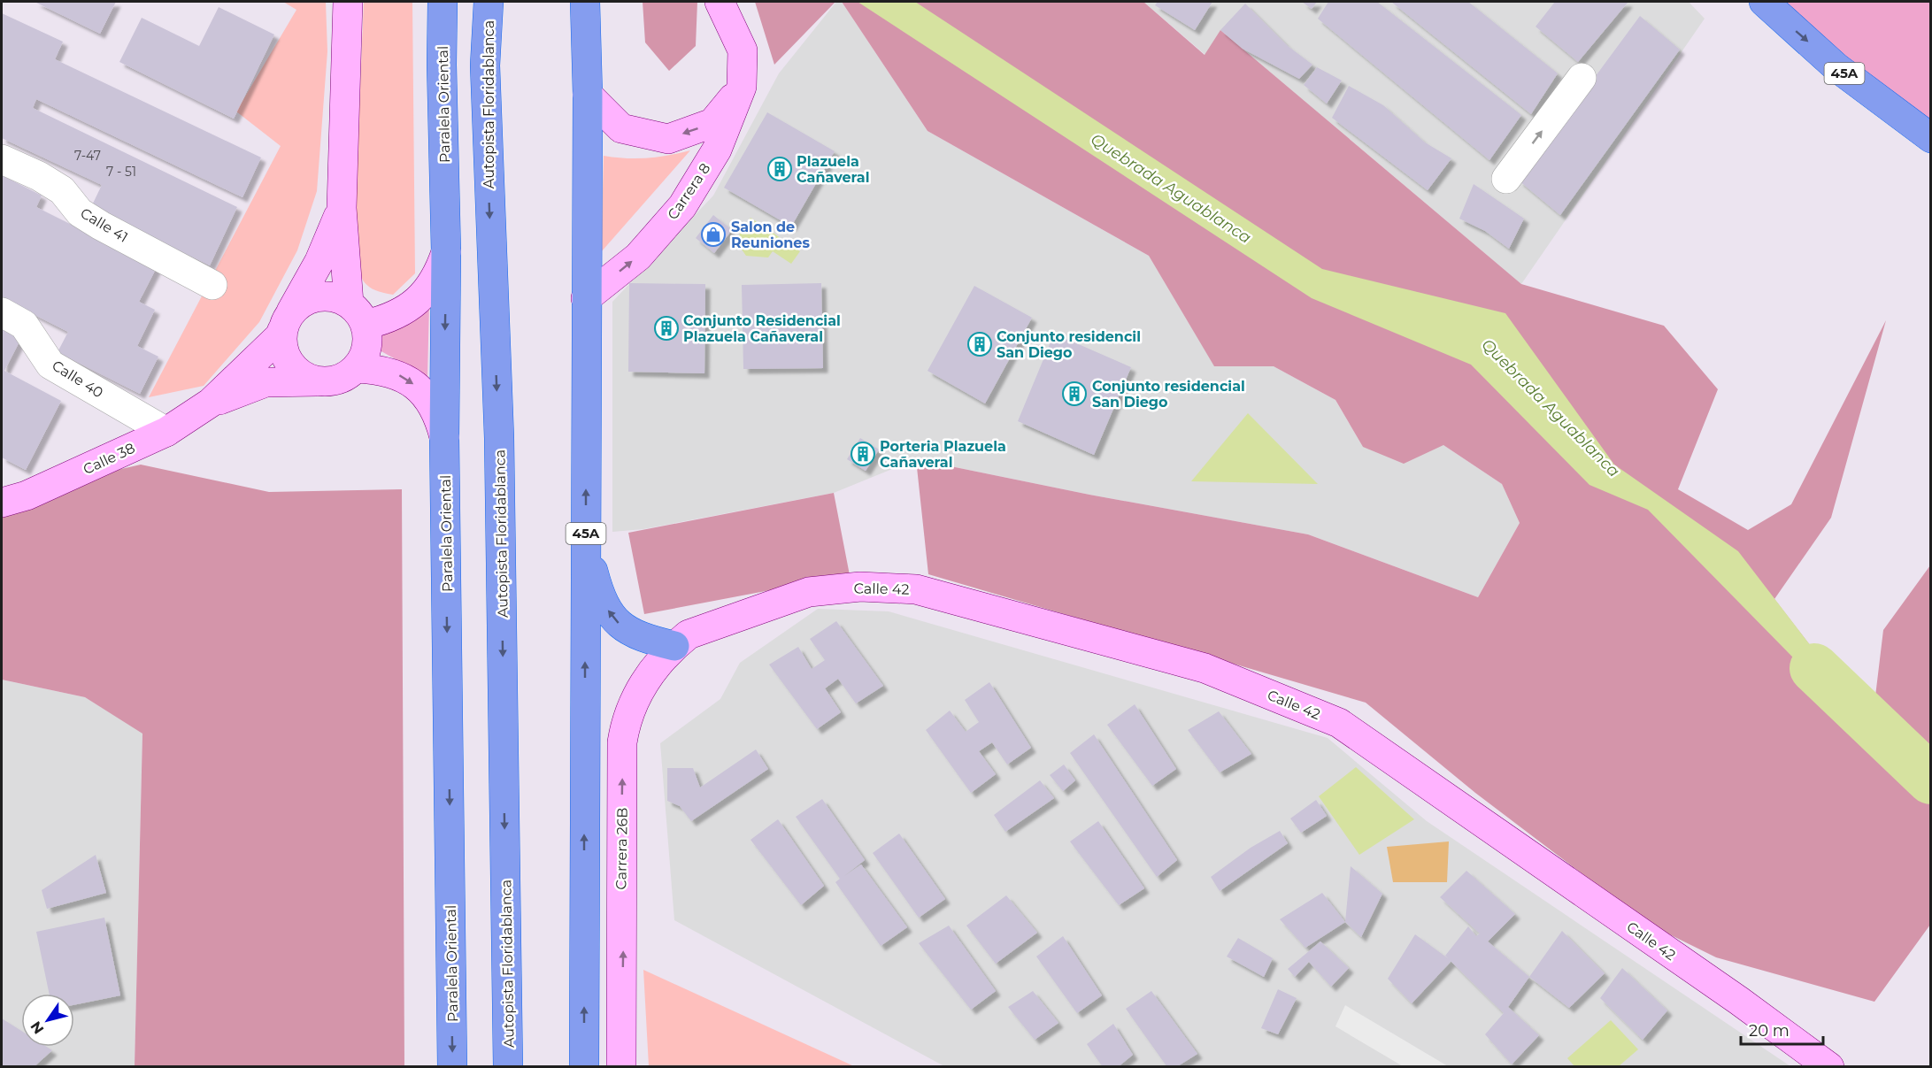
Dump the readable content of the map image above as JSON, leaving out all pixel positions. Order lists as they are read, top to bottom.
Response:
{
  "streets": {
    "highway": ["45A", "Paralela Oriental", "Autopista Floridablanca"],
    "main road": [
      "Carrera 8",
      "Calle 38",
      "Calle 42",
      "Carrera 26B"
    ],
    "street": ["Calle 41", "Calle 40"]
  },
  "crossings": [
    ["45A", "Carrera 8"],
    ["Calle 40", "Calle 38"],
    ["Calle 42", "Carrera 26B"]
  ],
  "one_way": ["Carrera 8", "Carrera 26B"],
  "water": ["Quebrada Aguablanca"],
  "places": {
    "building": [
      "Plazuela Cañaveral",
      "Conjunto Residencial Plazuela Cañaveral",
      "Conjunto residencil San Diego",
      "Conjunto residencial San Diego",
      "Porteria Plazuela Cañaveral"
    ],
    "shop": ["Salon de Reuniones"]
  },
  "house_numbers": ["7-47", "7 - 51"],
  "scale_bar": "20 m",
  "north": "bottom left"
}
